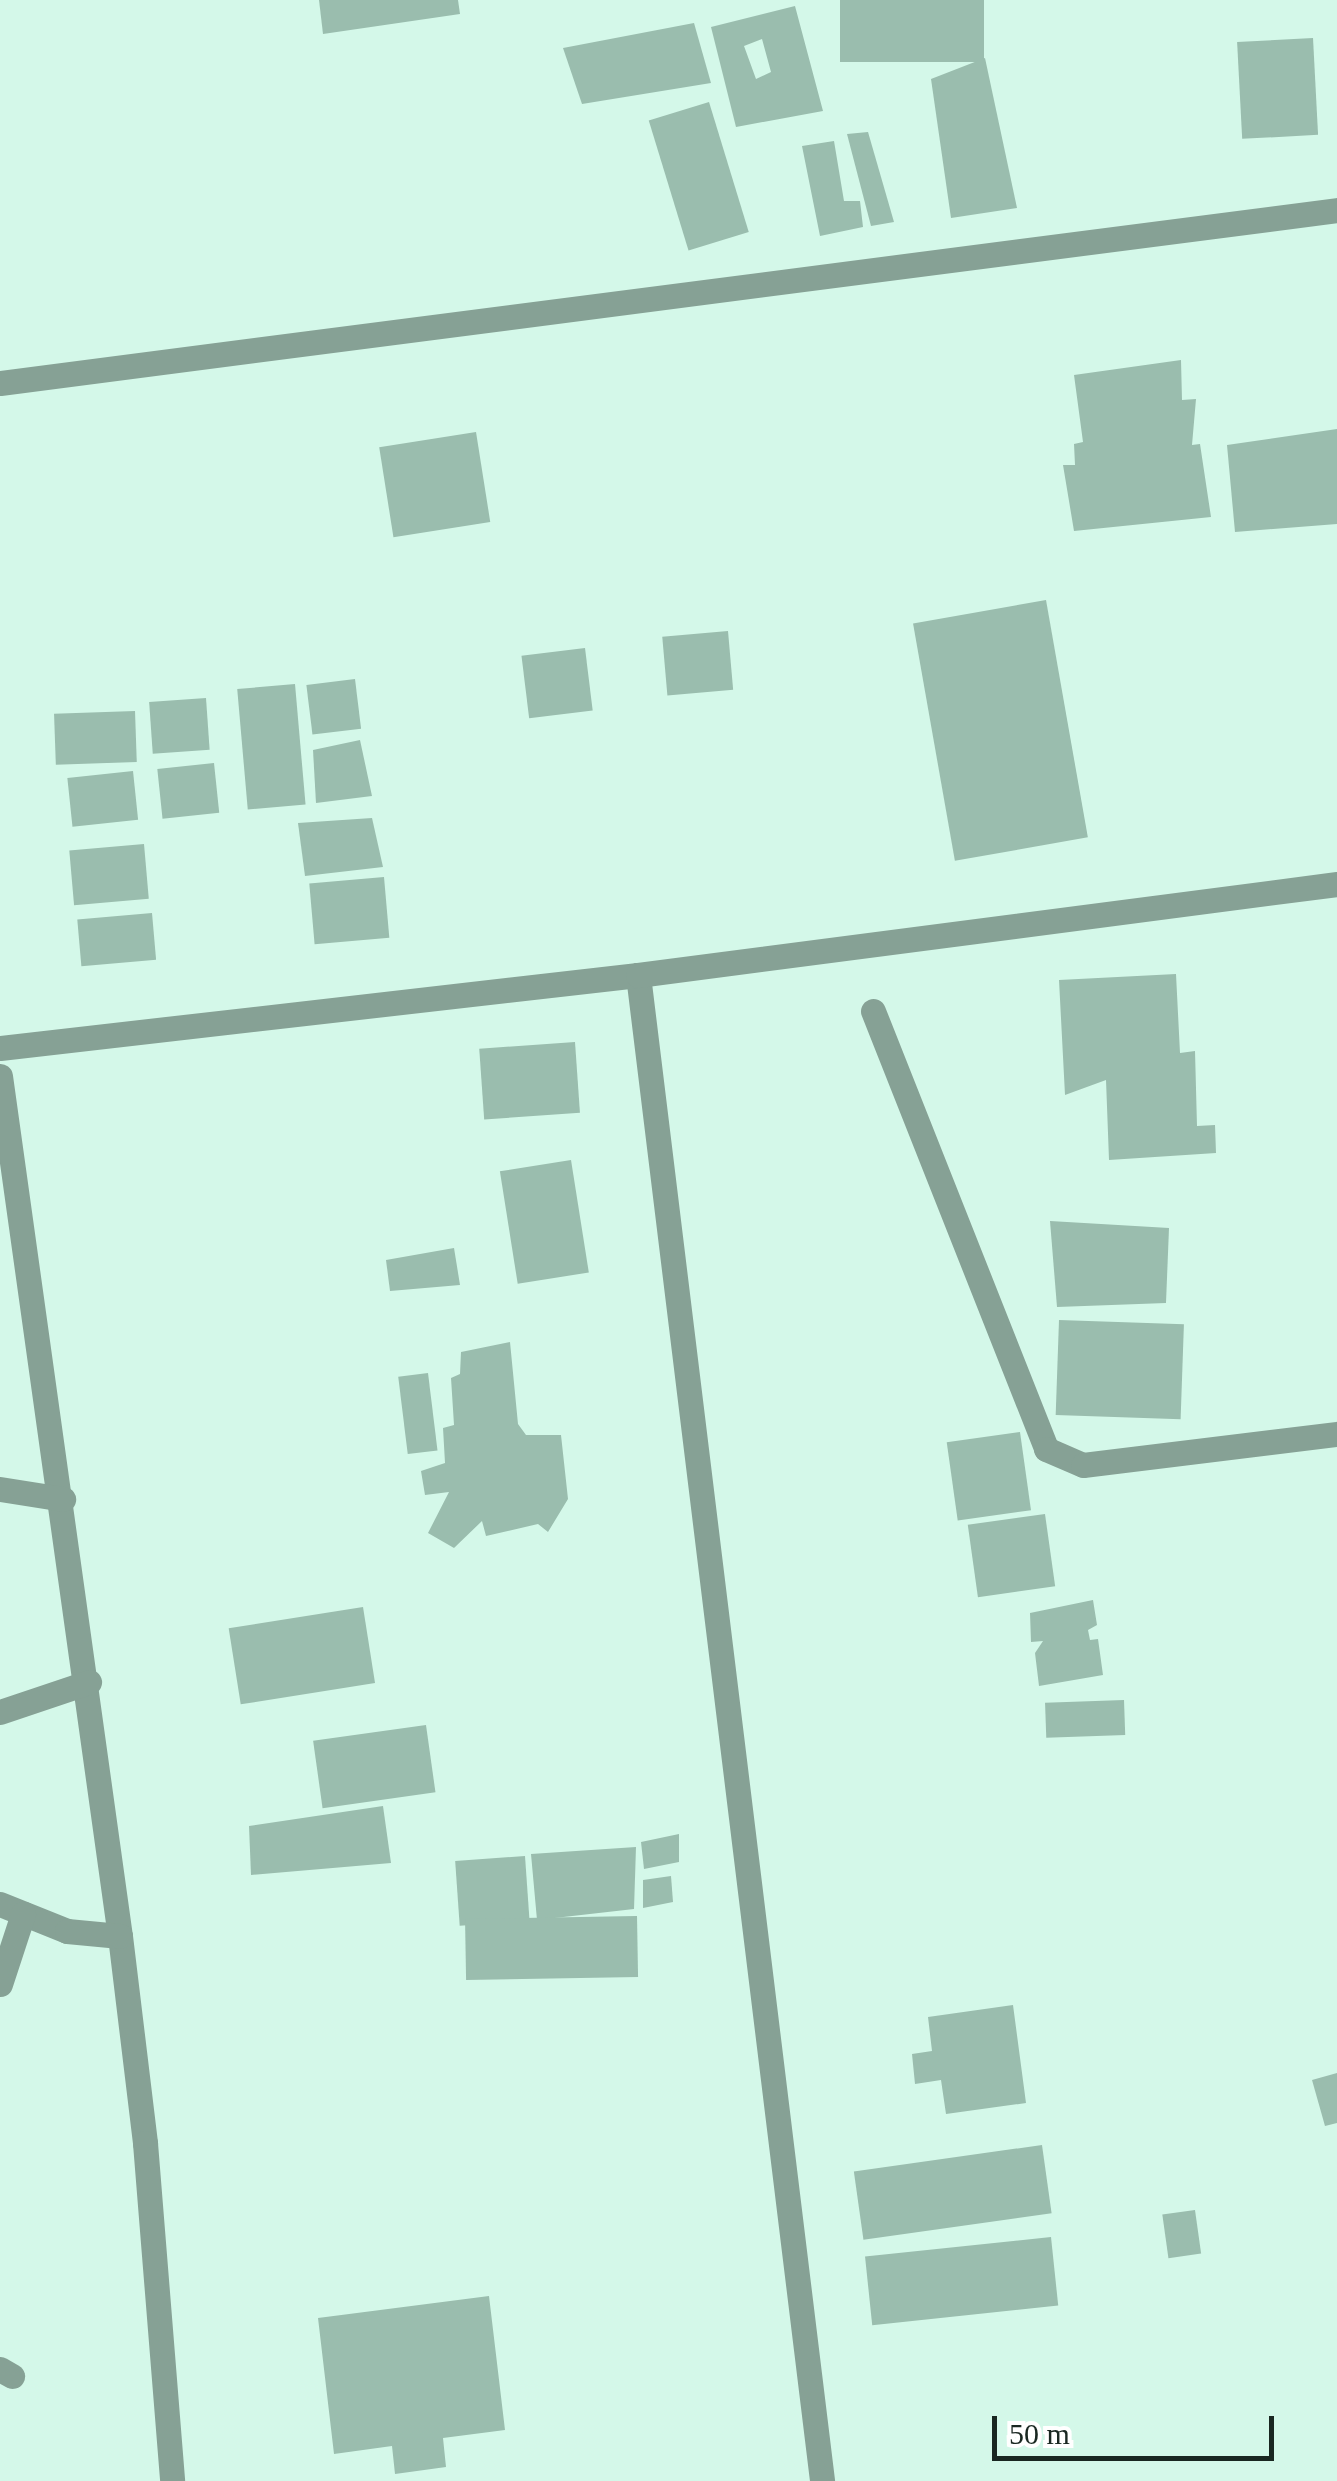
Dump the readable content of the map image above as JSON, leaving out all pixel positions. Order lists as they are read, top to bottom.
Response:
{
  "scale_bar": "50 m"
}
